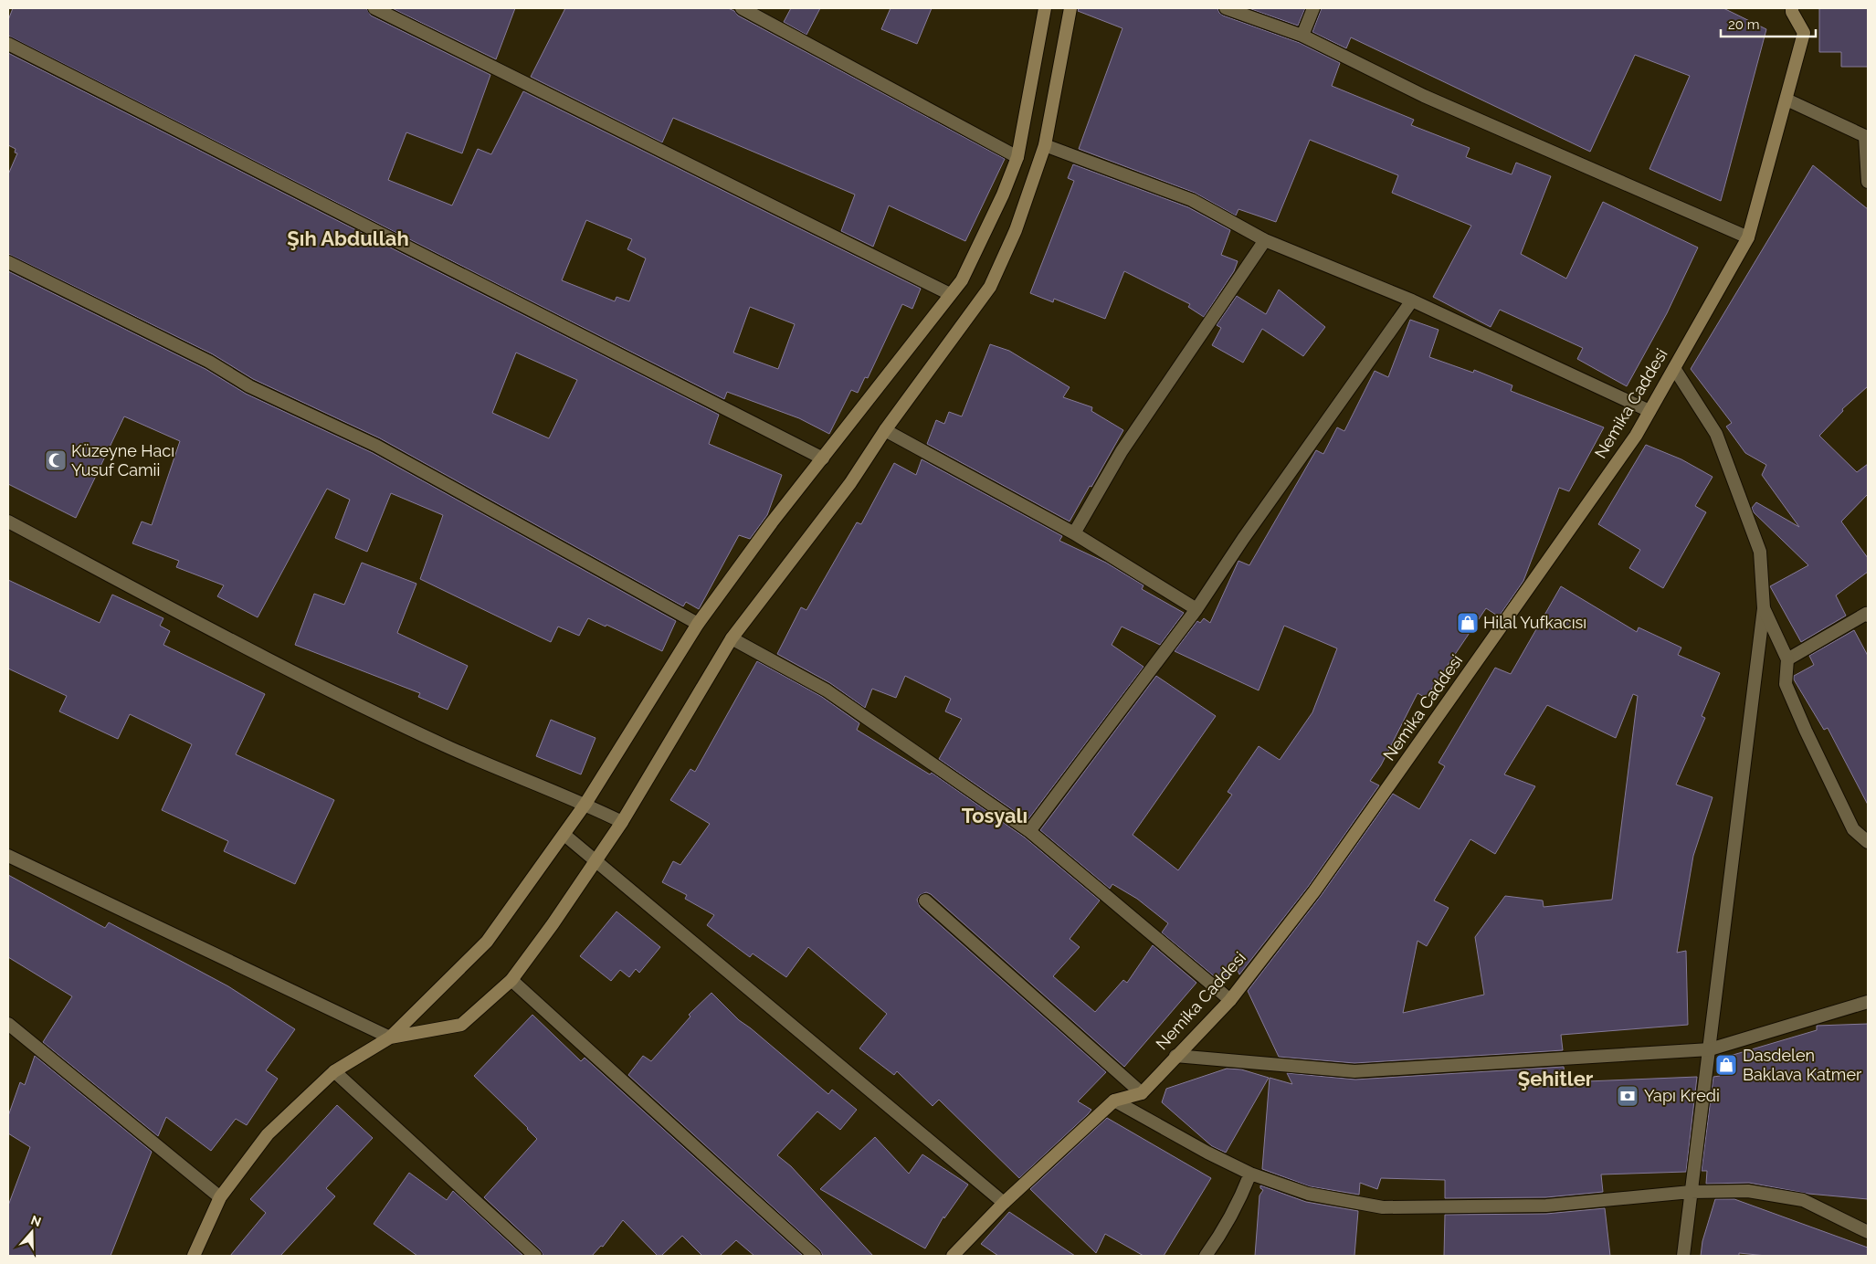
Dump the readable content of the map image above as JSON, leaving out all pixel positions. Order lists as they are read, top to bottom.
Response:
{
  "streets": {
    "main road": ["Nemika Caddesi"]
  },
  "districts": ["Şıh Abdullah", "Tosyalı", "Şehitler"],
  "places": {
    "mosque": ["Küzeyne Hacı Yusuf Camii"],
    "shop": ["Hilal Yufkacısı", "Dasdelen Baklava Katmer"],
    "bank": ["Yapı Kredi"]
  },
  "scale_bar": "20 m",
  "north": "top"
}
